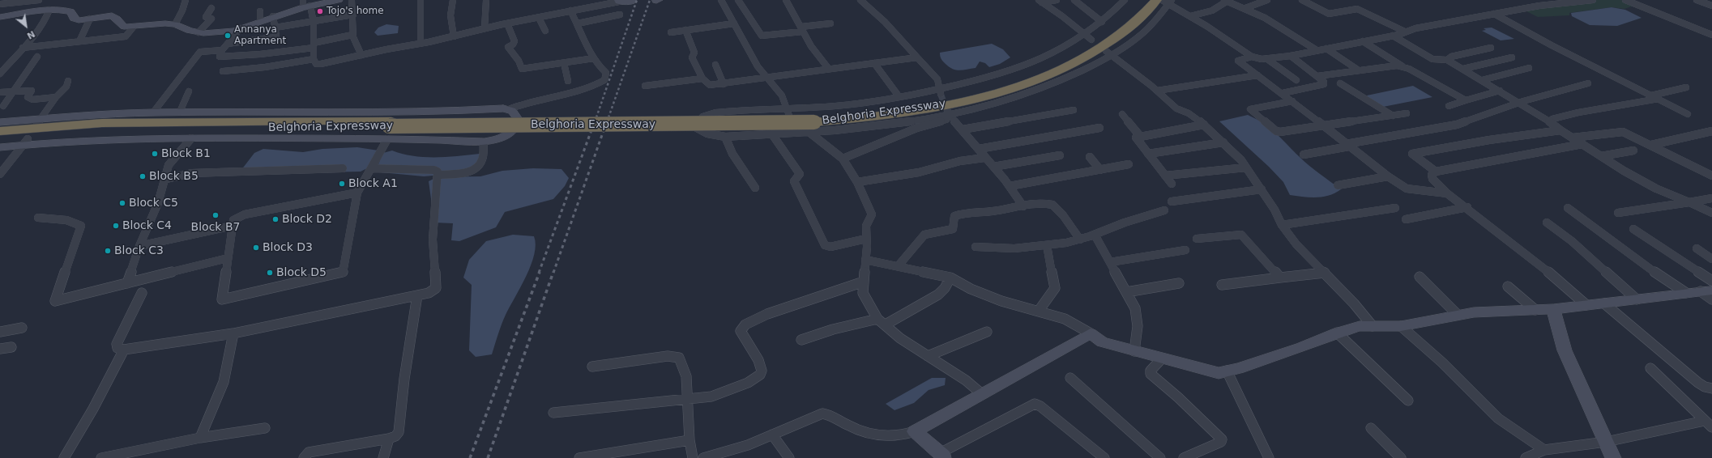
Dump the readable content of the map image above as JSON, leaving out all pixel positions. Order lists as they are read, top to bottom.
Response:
{
  "streets": {
    "highway": ["Belghoria Expressway"]
  },
  "places": [
    "Tojo's home",
    "Annanya Apartment",
    "Block B1",
    "Block B5",
    "Block A1",
    "Block C5",
    "Block B7",
    "Block D2",
    "Block C4",
    "Block D3",
    "Block C3",
    "Block D5"
  ],
  "north": "bottom right"
}
